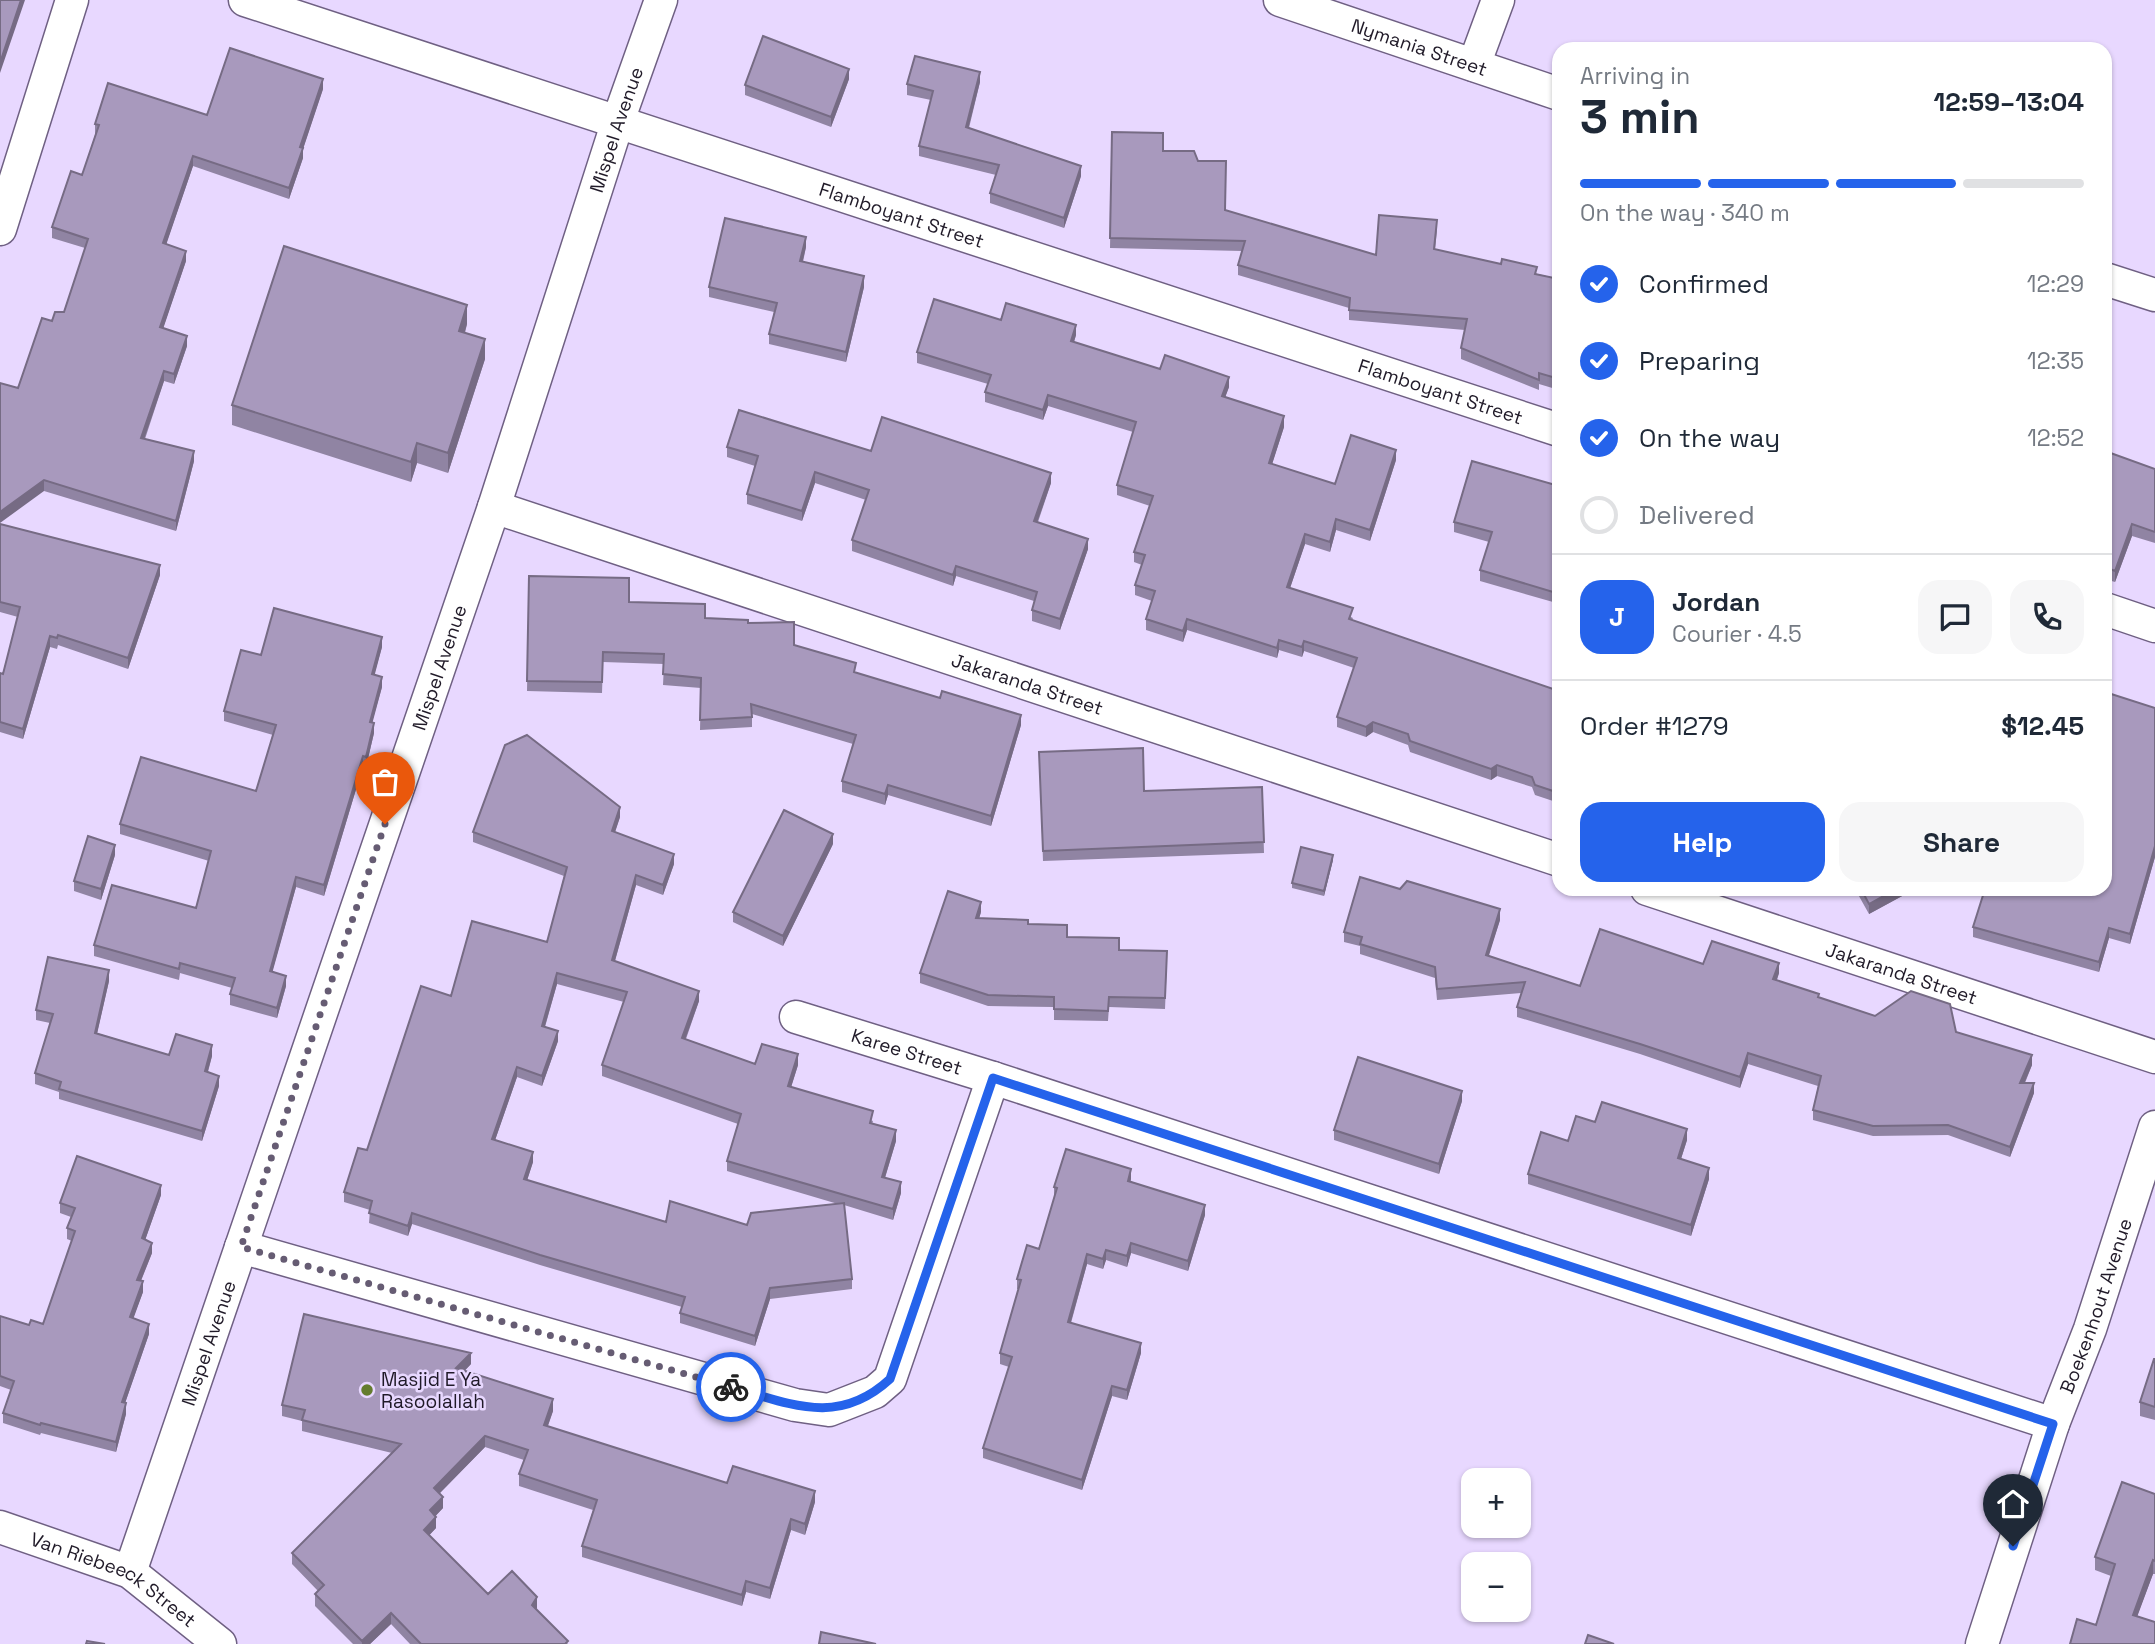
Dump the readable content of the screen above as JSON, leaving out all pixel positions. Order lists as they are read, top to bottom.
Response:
{
  "streets": {
    "street": [
      "Nymania Street",
      "Mispel Avenue",
      "Flamboyant Street",
      "Jakaranda Street",
      "Karee Street",
      "Boekenhout Avenue",
      "Van Riebeeck Street"
    ]
  },
  "crossings": [
    ["Mispel Avenue", "Flamboyant Street"],
    ["Mispel Avenue", "Jakaranda Street"],
    ["Mispel Avenue", "Van Riebeeck Street"],
    ["Karee Street", "Boekenhout Avenue"]
  ],
  "places": ["Masjid E Ya Rasoolallah"],
  "page": {
    "heading": ["3 min", "Arriving in", "12:59–13:04"],
    "panel": [
      "Jordan",
      "Courier · 4.5",
      "Order #1279",
      "$12.45"
    ],
    "bar": "On the way · 340 m",
    "list": [
      ["Confirmed", "12:29"],
      ["Preparing", "12:35"],
      ["On the way", "12:52"],
      "Delivered"
    ],
    "round": "J",
    "buttons": ["Help", "Share"],
    "map_buttons": ["+", "−"]
  }
}
